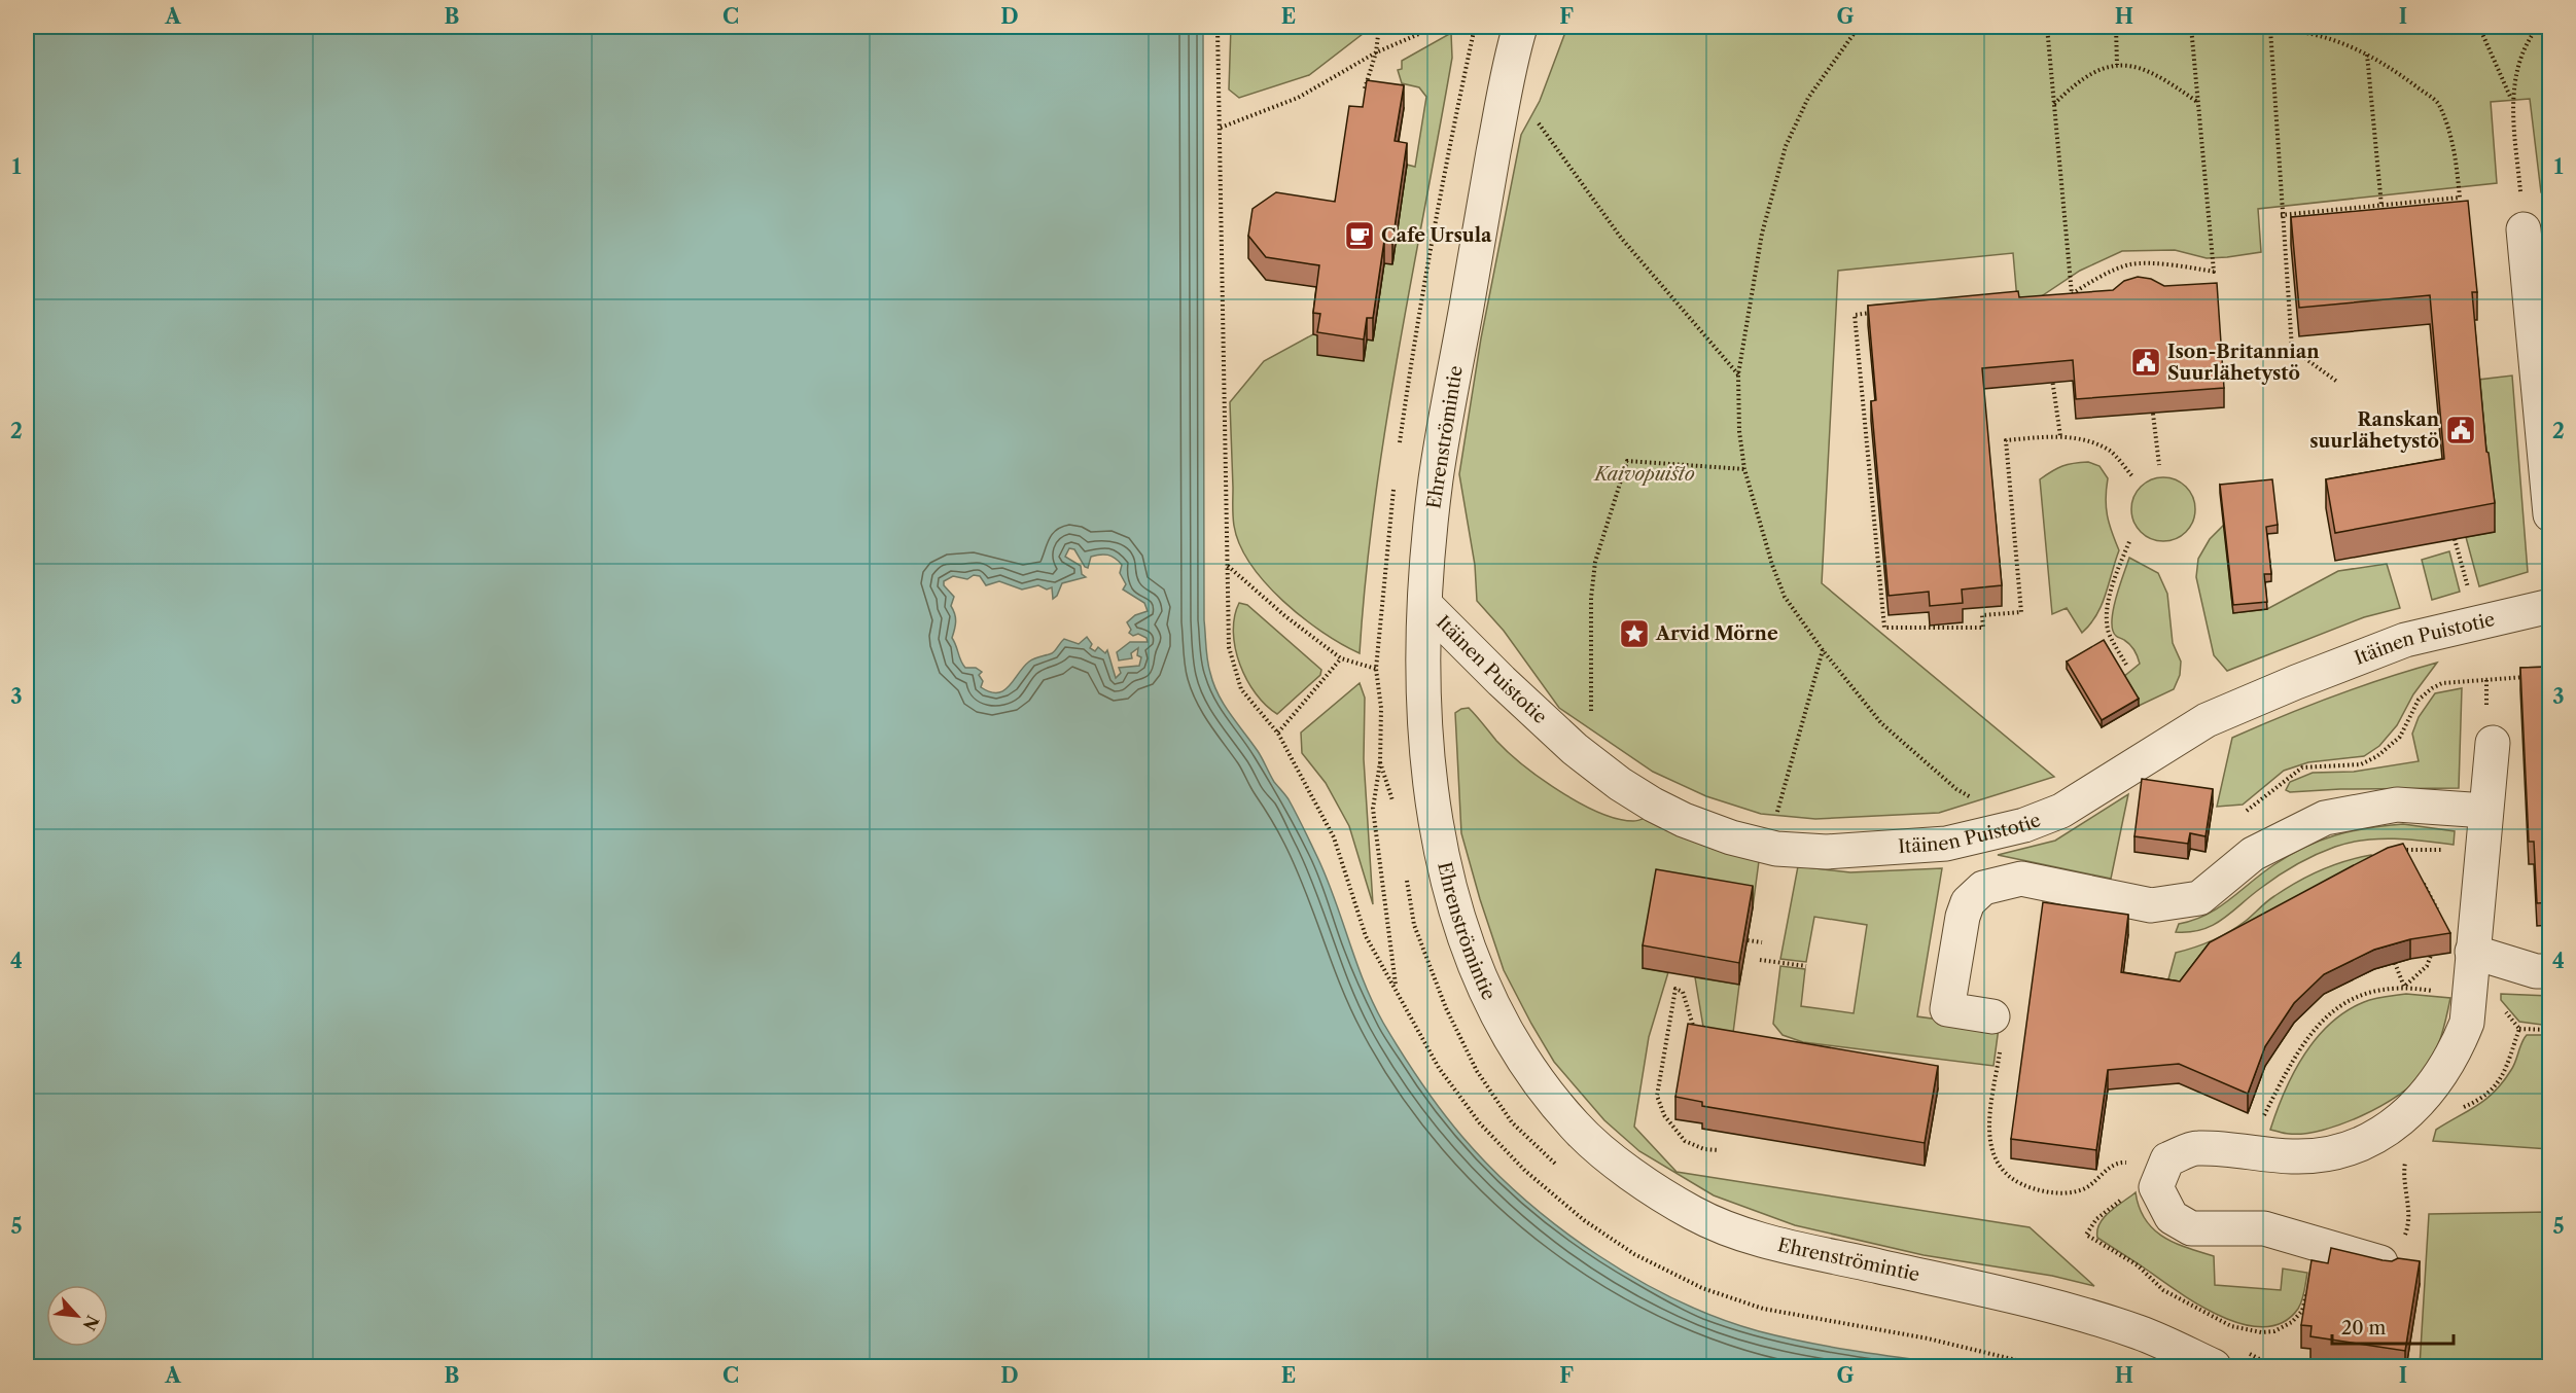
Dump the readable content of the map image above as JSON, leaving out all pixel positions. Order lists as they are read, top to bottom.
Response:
{
  "streets": {
    "street": ["Ehrenströmintie", "Itäinen Puistotie"]
  },
  "crossings": [
    ["Ehrenströmintie", "Itäinen Puistotie"]
  ],
  "parks": ["Kaivopuisto"],
  "places": {
    "cafe": ["Cafe Ursula"],
    "public building": ["Ison-Britannian Suurlähetystö", "Ranskan suurlähetystö"],
    "place": ["Arvid Mörne"]
  },
  "scale_bar": "20 m",
  "north": "bottom right",
  "grid": {
    "columns": [
      "A",
      "B",
      "C",
      "D",
      "E",
      "F",
      "G",
      "H",
      "I"
    ],
    "rows": [
      "1",
      "2",
      "3",
      "4",
      "5"
    ]
  }
}
